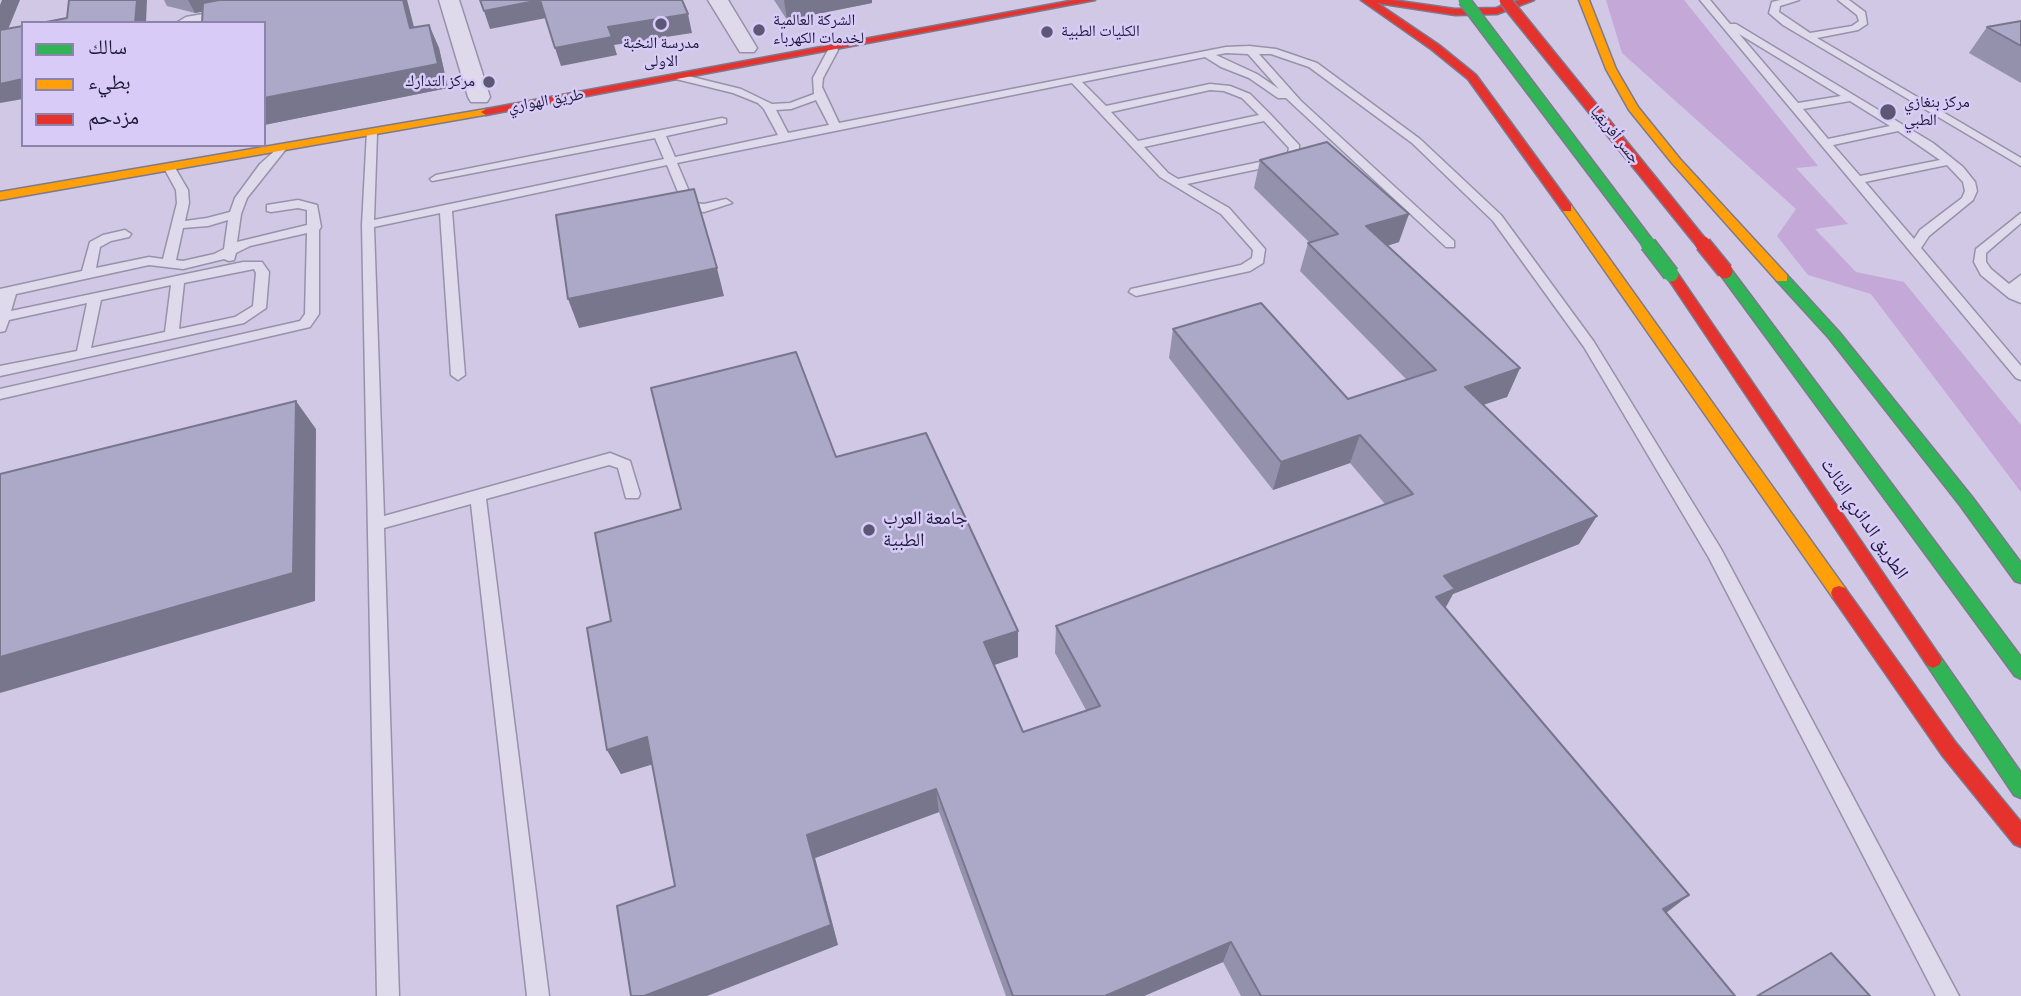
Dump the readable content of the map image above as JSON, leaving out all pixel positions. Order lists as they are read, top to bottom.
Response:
{
  "streets": {
    "highway": ["طريق الهواري", "جسر أفريقيا", "الطريق الدائري الثالث"]
  },
  "crossings": [
    ["جسر أفريقيا", "الطريق الدائري الثالث"]
  ],
  "places": [
    "مدرسة النخبة الاولى",
    "الشركة العالمية لخدمات الكهرباء",
    "الكليات الطبية",
    "مركز التدارك",
    "مركز بنغازي الطبي",
    "جامعة العرب الطبية"
  ],
  "legend": ["سالك", "بطيء", "مزدحم"]
}
